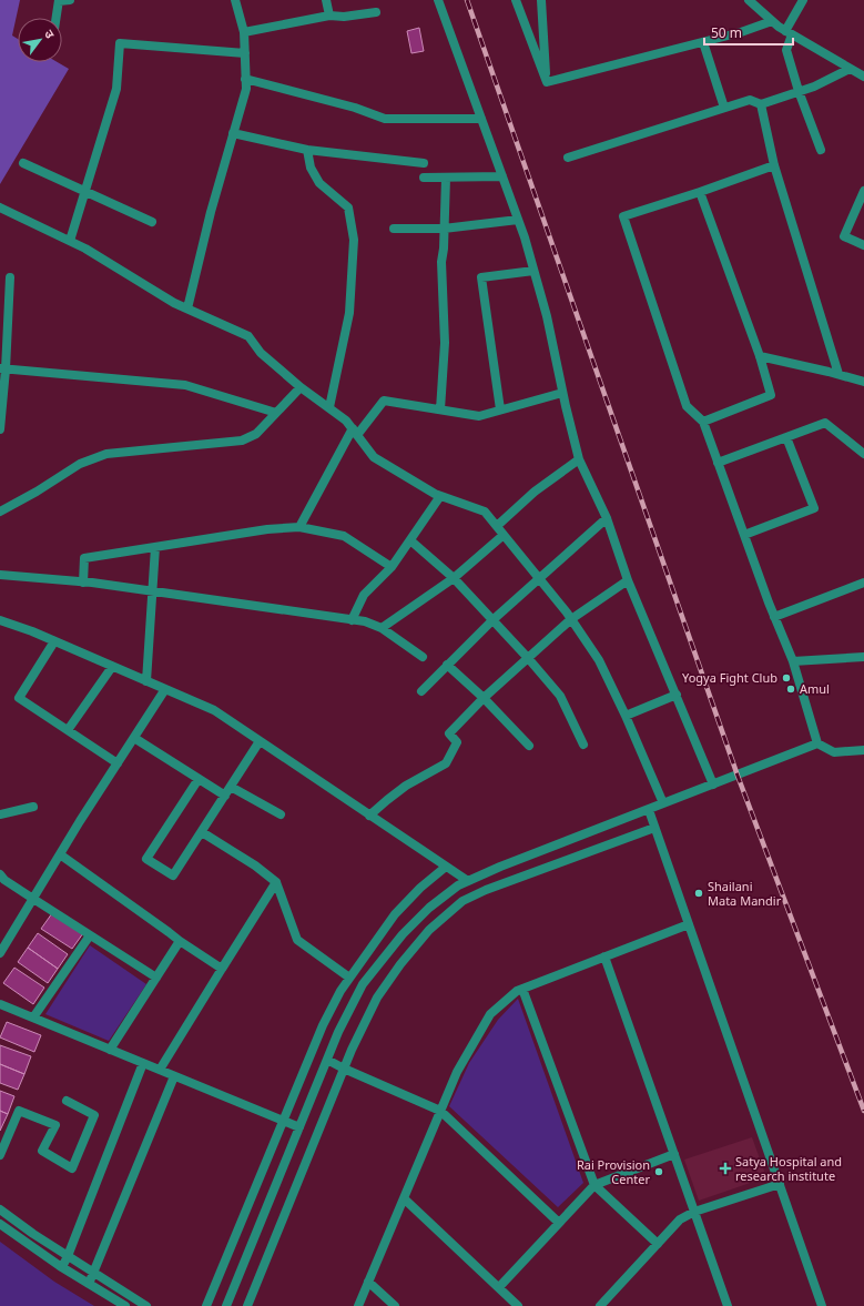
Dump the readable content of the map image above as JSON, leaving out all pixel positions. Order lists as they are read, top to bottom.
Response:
{
  "places": {
    "other": [
      "Yogya Fight Club",
      "Amul",
      "Shailani Mata Mandir",
      "Rai Provision Center"
    ],
    "health": ["Satya Hospital and research institute"]
  },
  "scale_bar": "50 m",
  "north": "top right"
}
